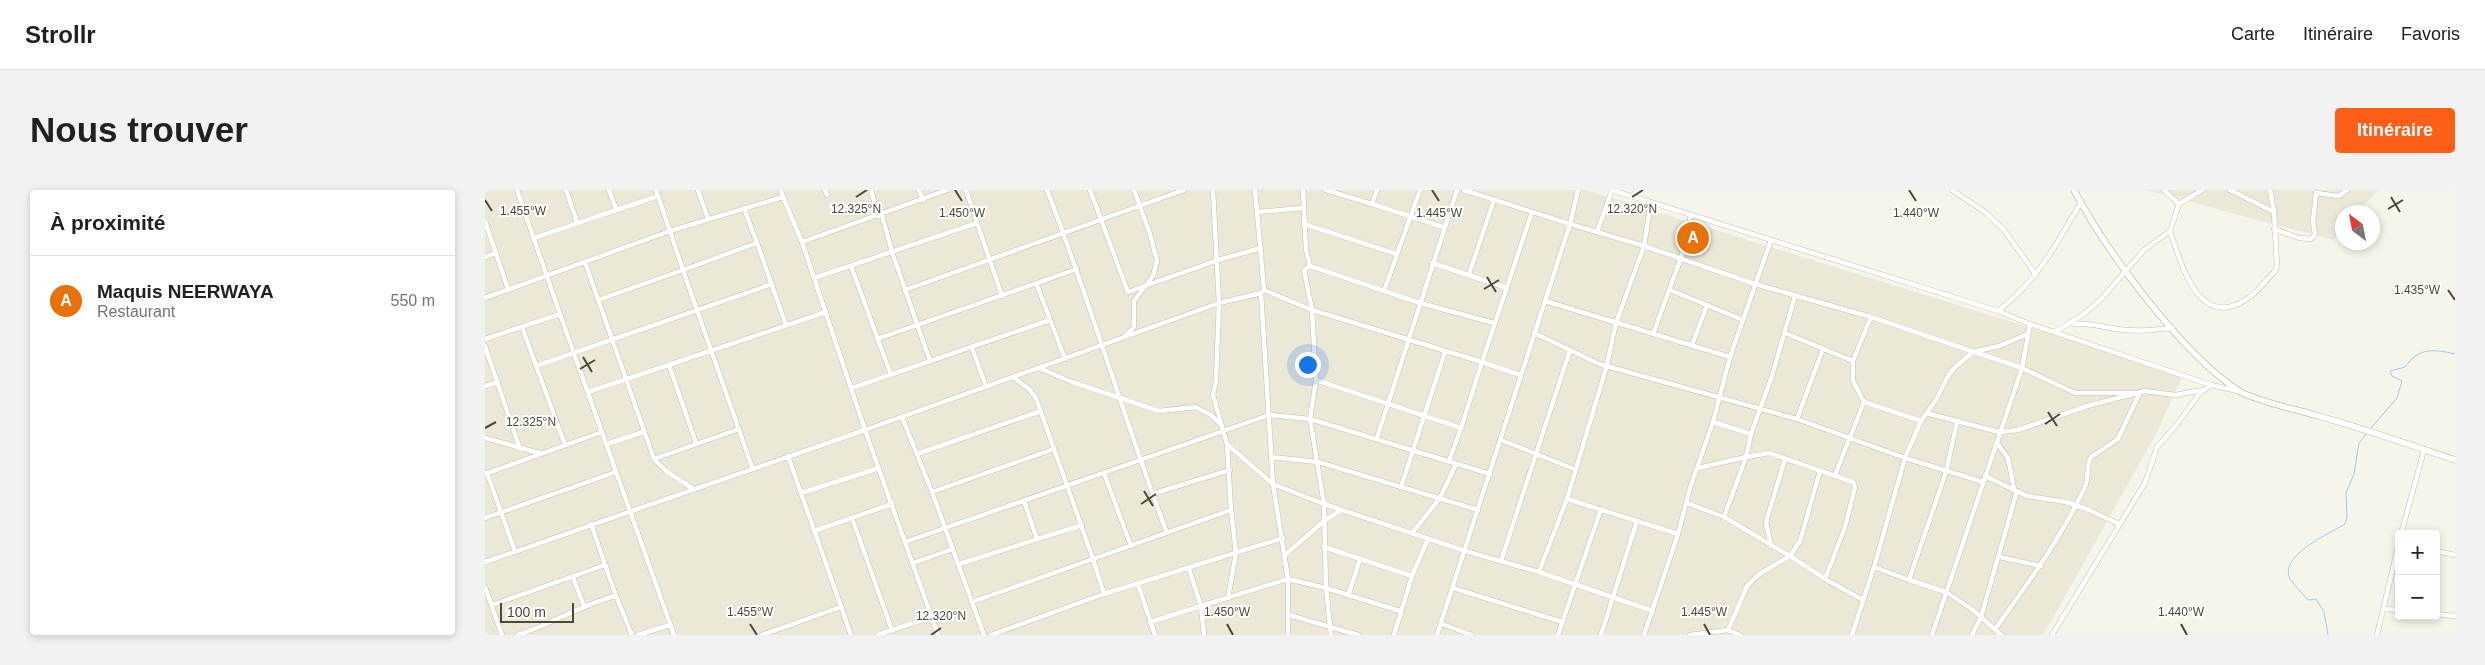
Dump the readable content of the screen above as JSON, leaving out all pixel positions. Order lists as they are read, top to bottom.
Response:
{
  "scale_bar": "100 m",
  "north": "top left",
  "page": {
    "header": "Strollr",
    "nav": ["Carte", "Itinéraire", "Favoris"],
    "buttons": "Itinéraire",
    "title": "Nous trouver",
    "heading": "À proximité",
    "pins": "A",
    "list": [
      {
        "mark": "A",
        "name": "Maquis NEERWAYA",
        "note": "Restaurant",
        "value": "550 m"
      }
    ],
    "map_buttons": ["+", "−"],
    "scale": "100 m"
  },
  "coordinates": [
    "12.320°N",
    "12.325°N",
    "1.455°W",
    "1.440°W",
    "1.450°W",
    "1.445°W",
    "1.435°W"
  ]
}
